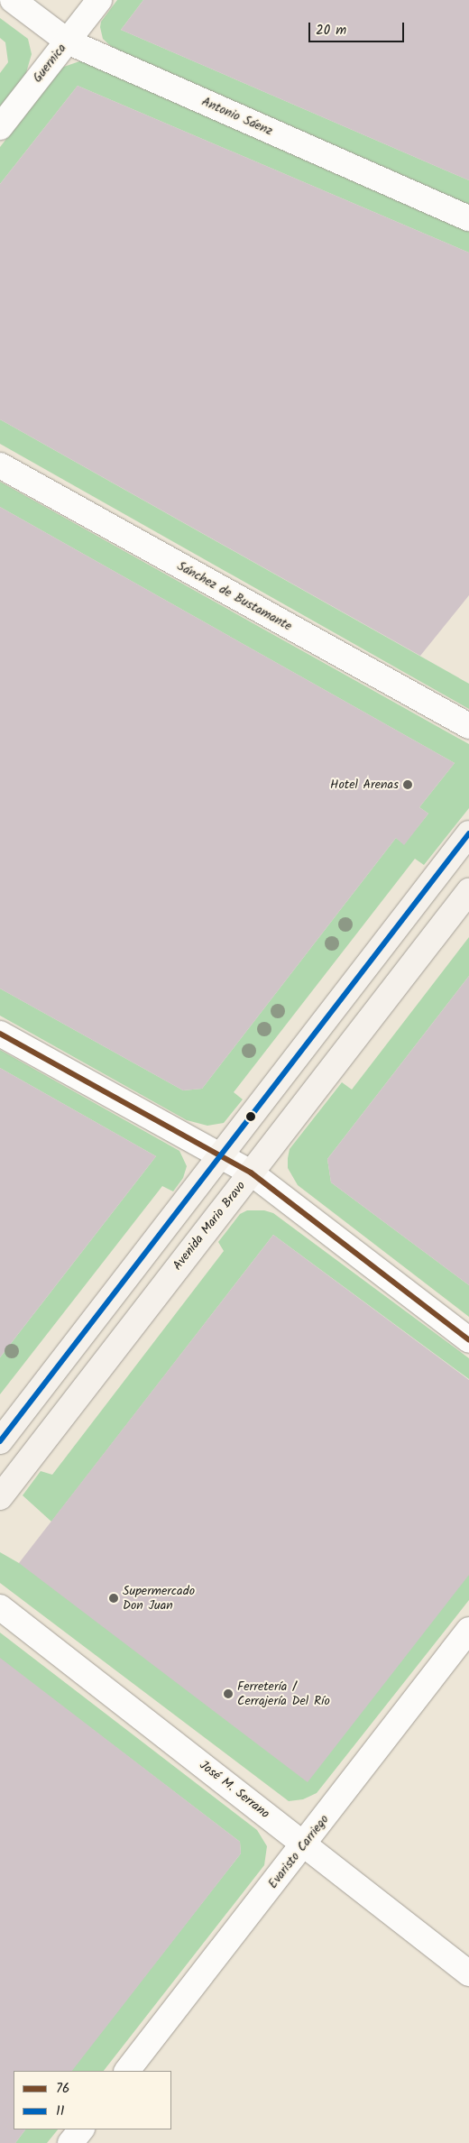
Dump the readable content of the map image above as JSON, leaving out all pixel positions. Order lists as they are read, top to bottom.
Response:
{
  "streets": {
    "main road": ["Avenida Mario Bravo"],
    "street": [
      "Guernica",
      "Antonio Sáenz",
      "Sánchez de Bustamante",
      "José M. Serrano",
      "Evaristo Carriego"
    ]
  },
  "crossings": [
    ["Guernica", "Antonio Sáenz"],
    ["José M. Serrano", "Evaristo Carriego"]
  ],
  "places": ["Hotel Arenas", "Supermercado Don Juan", "Ferretería / Cerrajería Del Río"],
  "lines": ["transit line 11", "transit line 76"],
  "legend": ["76", "11"],
  "scale_bar": "20 m"
}
